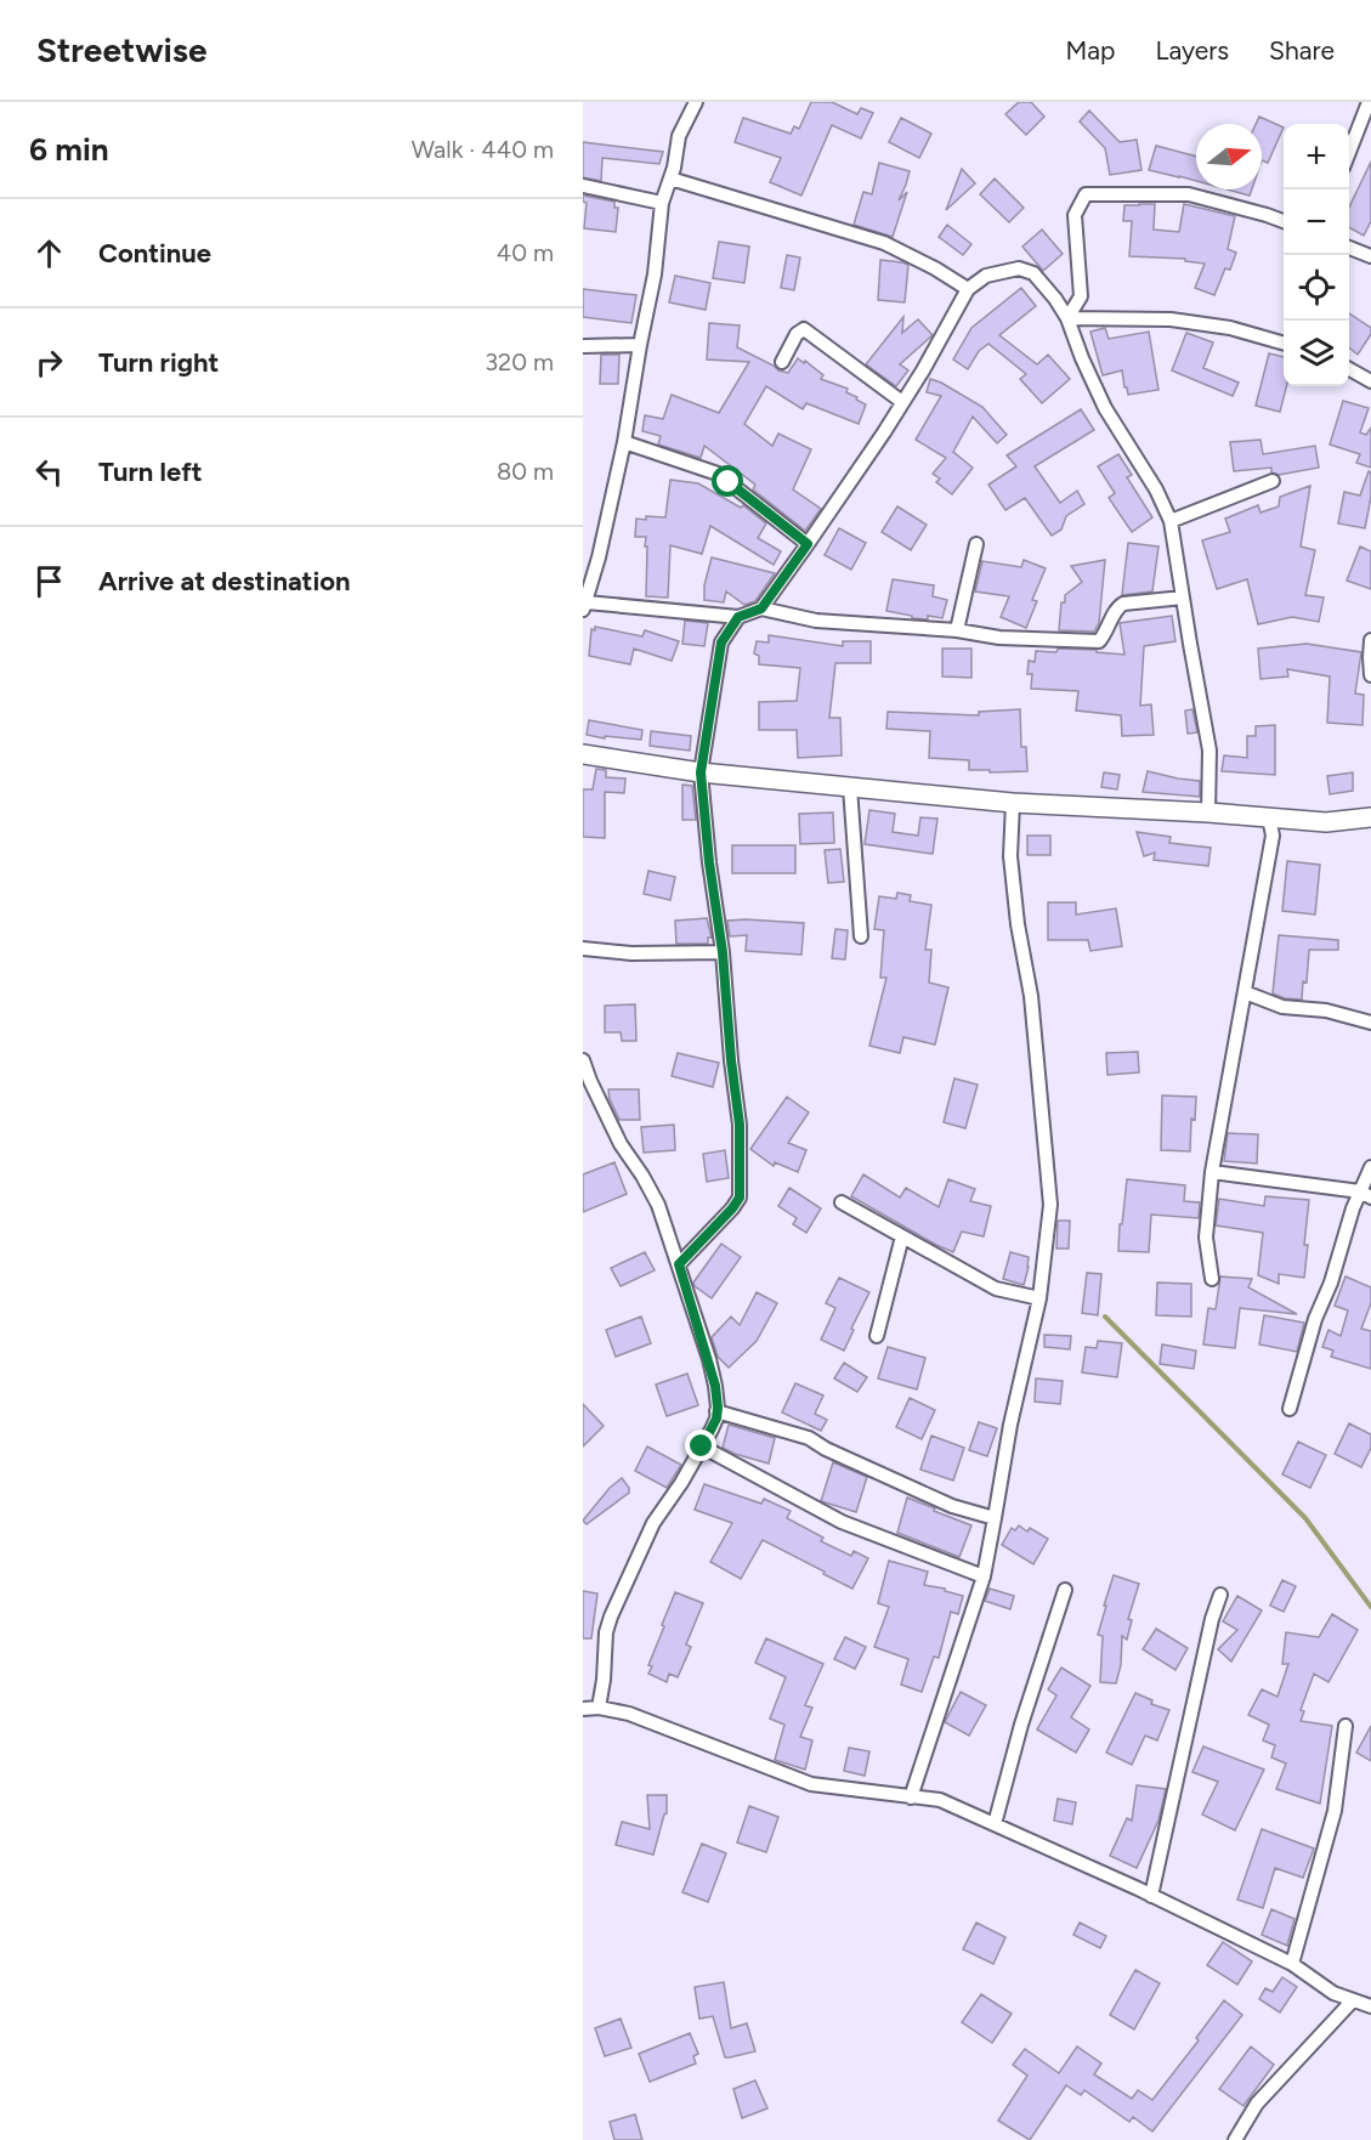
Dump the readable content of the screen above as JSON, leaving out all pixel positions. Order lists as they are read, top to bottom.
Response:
{
  "north": "right",
  "page": {
    "header": "Streetwise",
    "nav": ["Map", "Layers", "Share"],
    "heading": ["6 min", "Walk · 440 m"],
    "map_buttons": ["+", "−"],
    "list": [
      ["Continue", "40 m"],
      ["Turn right", "320 m"],
      ["Turn left", "80 m"],
      "Arrive at destination"
    ]
  }
}
